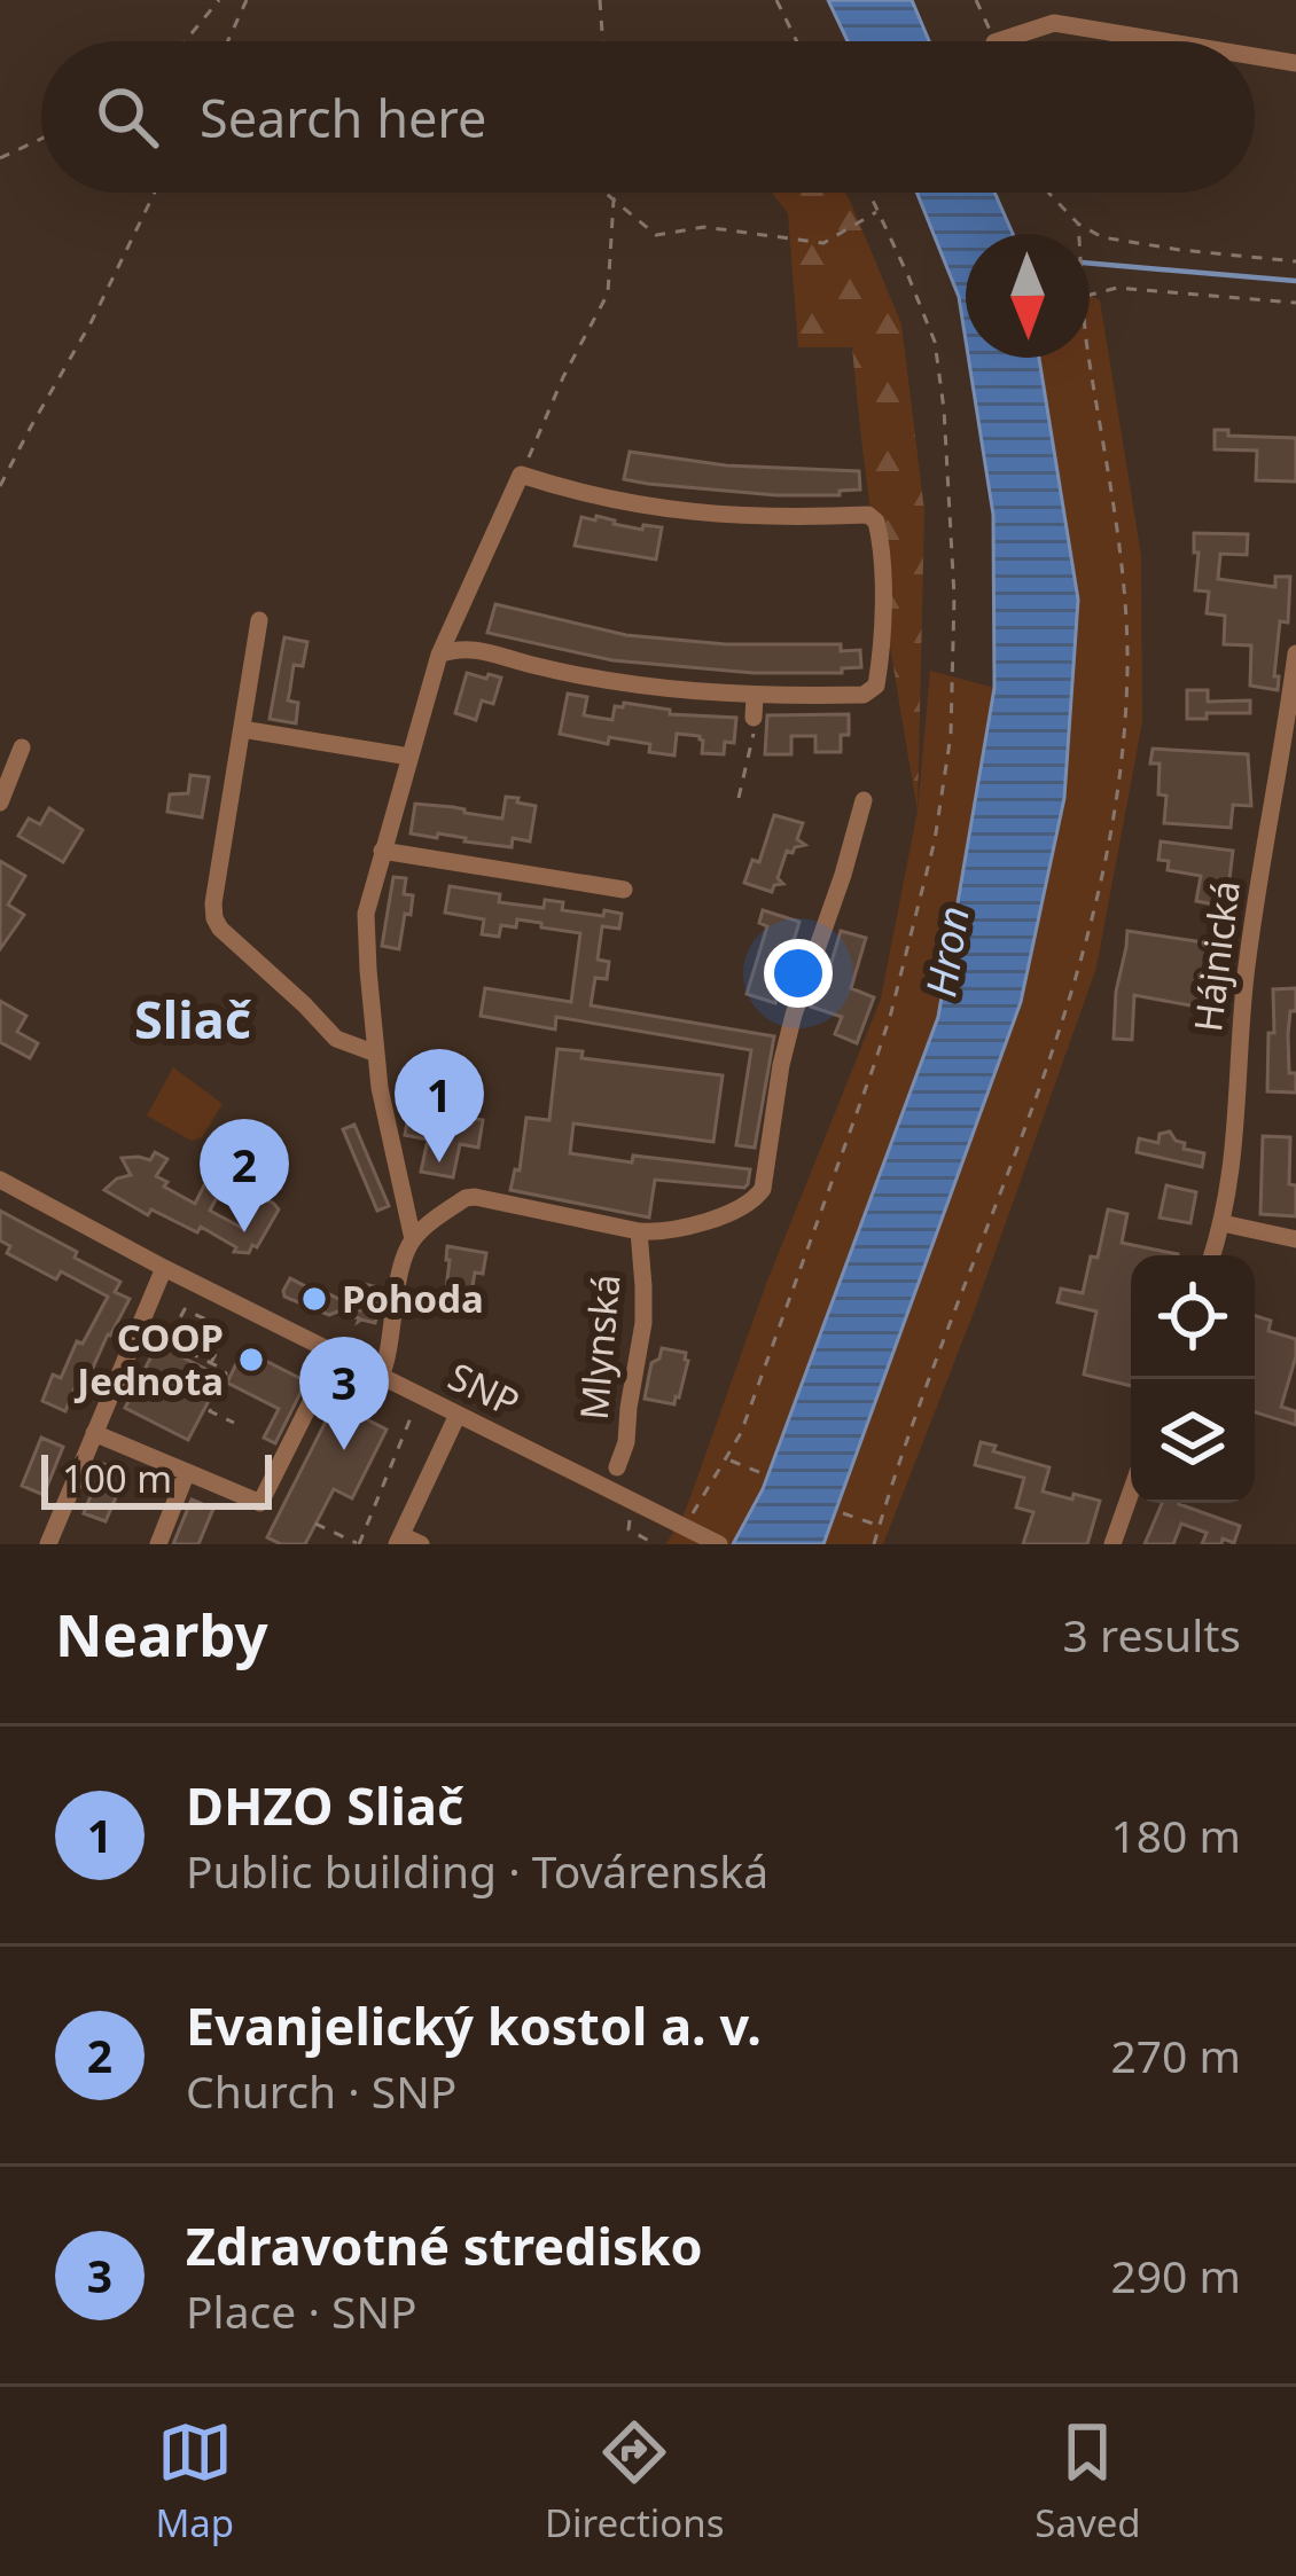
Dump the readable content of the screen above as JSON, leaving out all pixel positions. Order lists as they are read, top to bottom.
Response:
{
  "streets": {
    "street": ["Hájnická", "Mlynská", "SNP"]
  },
  "districts": ["Sliač"],
  "water": ["Hron"],
  "places": ["Pohoda", "COOP Jednota"],
  "scale_bar": "100 m",
  "north": "bottom",
  "page": {
    "search": "Search here",
    "pins": ["1", "2", "3"],
    "scale": "100 m",
    "heading": ["Nearby", "3 results"],
    "list": [
      {
        "mark": "1",
        "name": "DHZO Sliač",
        "note": "Public building · Továrenská",
        "value": "180 m"
      },
      {
        "mark": "2",
        "name": "Evanjelický kostol a. v.",
        "note": "Church · SNP",
        "value": "270 m"
      },
      {
        "mark": "3",
        "name": "Zdravotné stredisko",
        "note": "Place · SNP",
        "value": "290 m"
      }
    ],
    "nav": ["Map", "Directions", "Saved"]
  }
}
